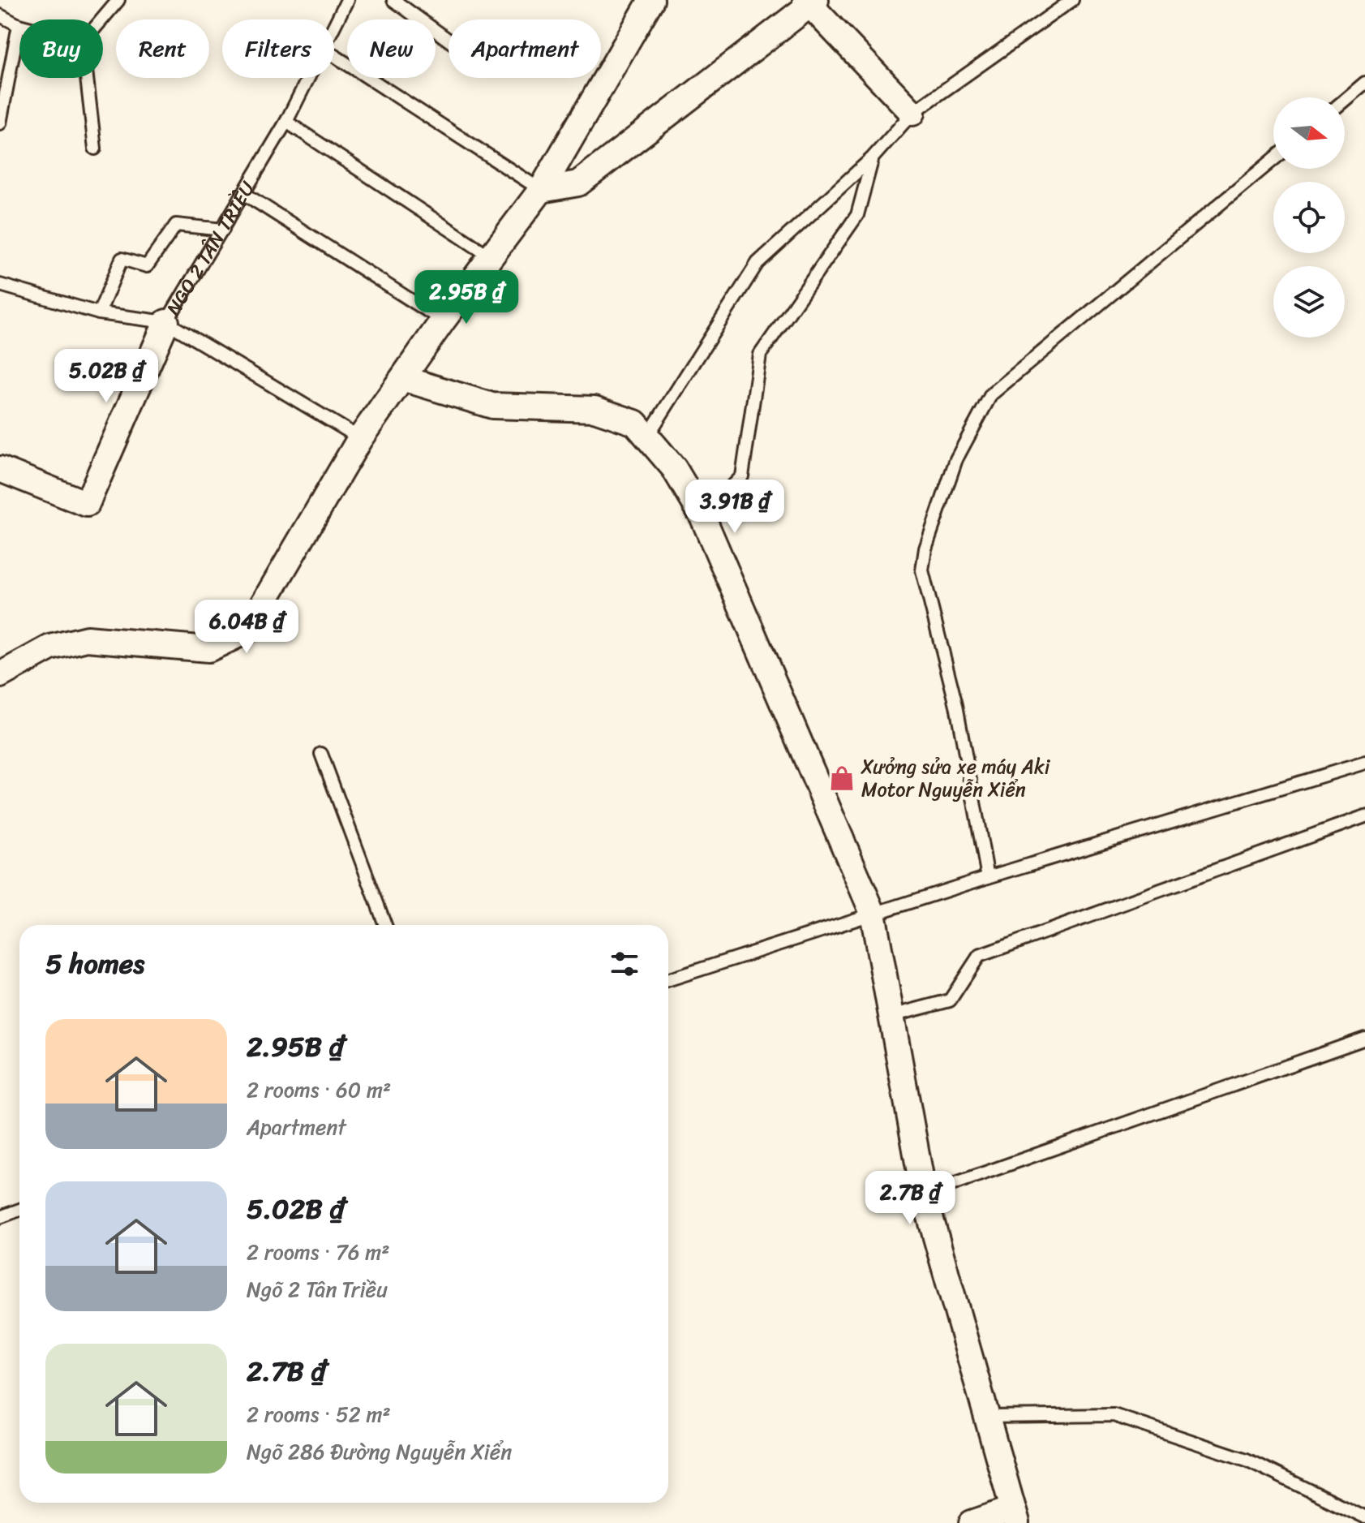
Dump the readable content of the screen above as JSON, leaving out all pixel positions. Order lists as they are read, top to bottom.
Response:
{
  "streets": {
    "street": ["NGÕ 2 TÂN TRIỀU"]
  },
  "places": {
    "shop": ["Xưởng sửa xe máy Aki Motor Nguyễn Xiển"]
  },
  "north": "right",
  "page": {
    "chip": [
      "Buy",
      "Rent",
      "Filters",
      "New",
      "Apartment"
    ],
    "price": [
      "2.95B ₫",
      "5.02B ₫",
      "3.91B ₫",
      "6.04B ₫",
      "2.7B ₫"
    ],
    "heading": "5 homes",
    "list": [
      {
        "name": "2.95B ₫",
        "note": "2 rooms · 60 m² · Apartment"
      },
      {
        "name": "5.02B ₫",
        "note": "2 rooms · 76 m² · Ngõ 2 Tân Triều"
      },
      {
        "name": "2.7B ₫",
        "note": "2 rooms · 52 m² · Ngõ 286 Đường Nguyễn Xiển"
      }
    ]
  }
}
